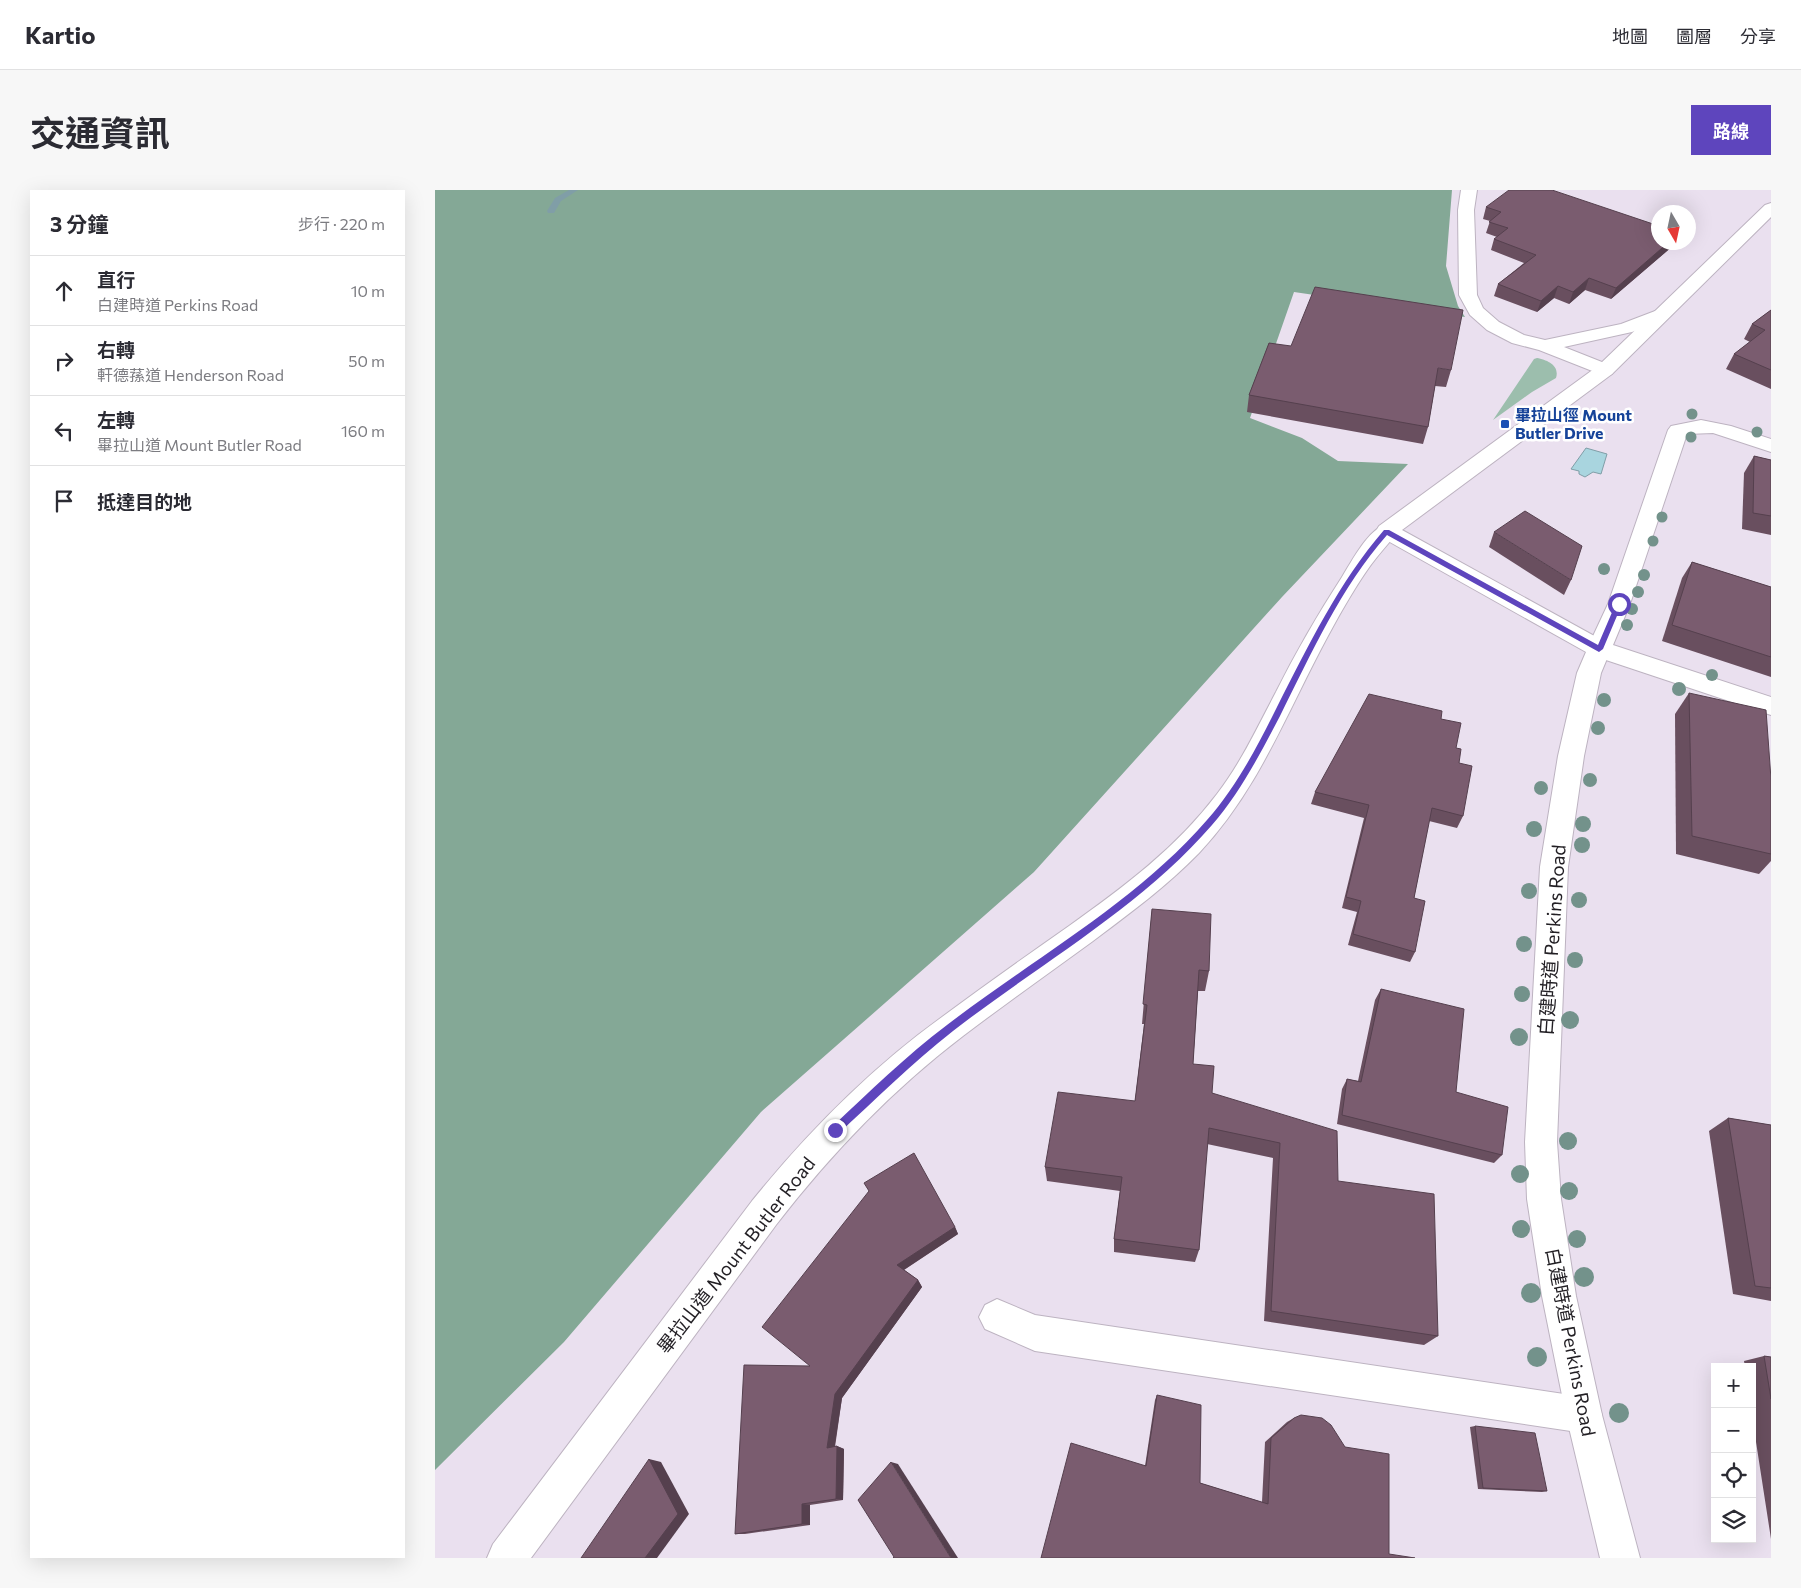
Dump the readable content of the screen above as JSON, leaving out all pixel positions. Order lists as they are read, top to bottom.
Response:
{
  "streets": {
    "street": ["白建時道 Perkins Road", "畢拉山道 Mount Butler Road"]
  },
  "places": {
    "transit": ["畢拉山徑 Mount Butler Drive"]
  },
  "north": "bottom",
  "page": {
    "header": "Kartio",
    "nav": ["地圖", "圖層", "分享"],
    "title": "交通資訊",
    "buttons": "路線",
    "heading": ["3 分鐘", "步行 · 220 m"],
    "list": [
      ["直行", "白建時道 Perkins Road", "10 m"],
      ["右轉", "軒德蓀道 Henderson Road", "50 m"],
      ["左轉", "畢拉山道 Mount Butler Road", "160 m"],
      "抵達目的地"
    ],
    "map_buttons": ["+", "−"]
  }
}
